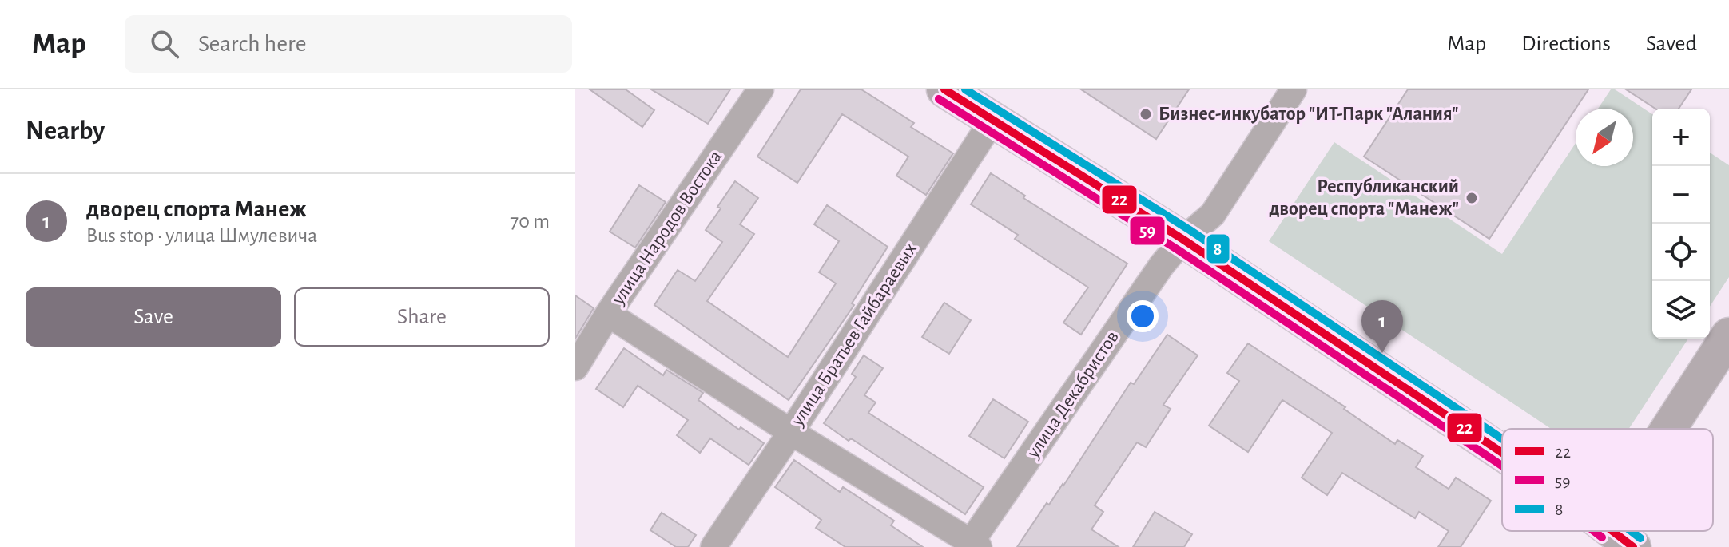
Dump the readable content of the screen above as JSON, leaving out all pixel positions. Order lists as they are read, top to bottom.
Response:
{
  "streets": {
    "street": ["улица Народов Востока", "улица Братьев Гайбараевых", "улица Декабристов"]
  },
  "places": ["Бизнес-инкубатор \"ИТ-Парк \"Алания\"", "Республиканский дворец спорта \"Манеж\""],
  "lines": ["transit line 22", "transit line 8", "transit line 59"],
  "legend": ["22", "59", "8"],
  "north": "bottom left",
  "page": {
    "header": "Map",
    "search": "Search here",
    "nav": ["Map", "Directions", "Saved"],
    "heading": "Nearby",
    "map_buttons": ["+", "−"],
    "list": [
      {
        "mark": "1",
        "name": "дворец спорта Манеж",
        "note": "Bus stop · улица Шмулевича",
        "value": "70 m"
      }
    ],
    "buttons": ["Save", "Share"],
    "pins": "1"
  }
}
